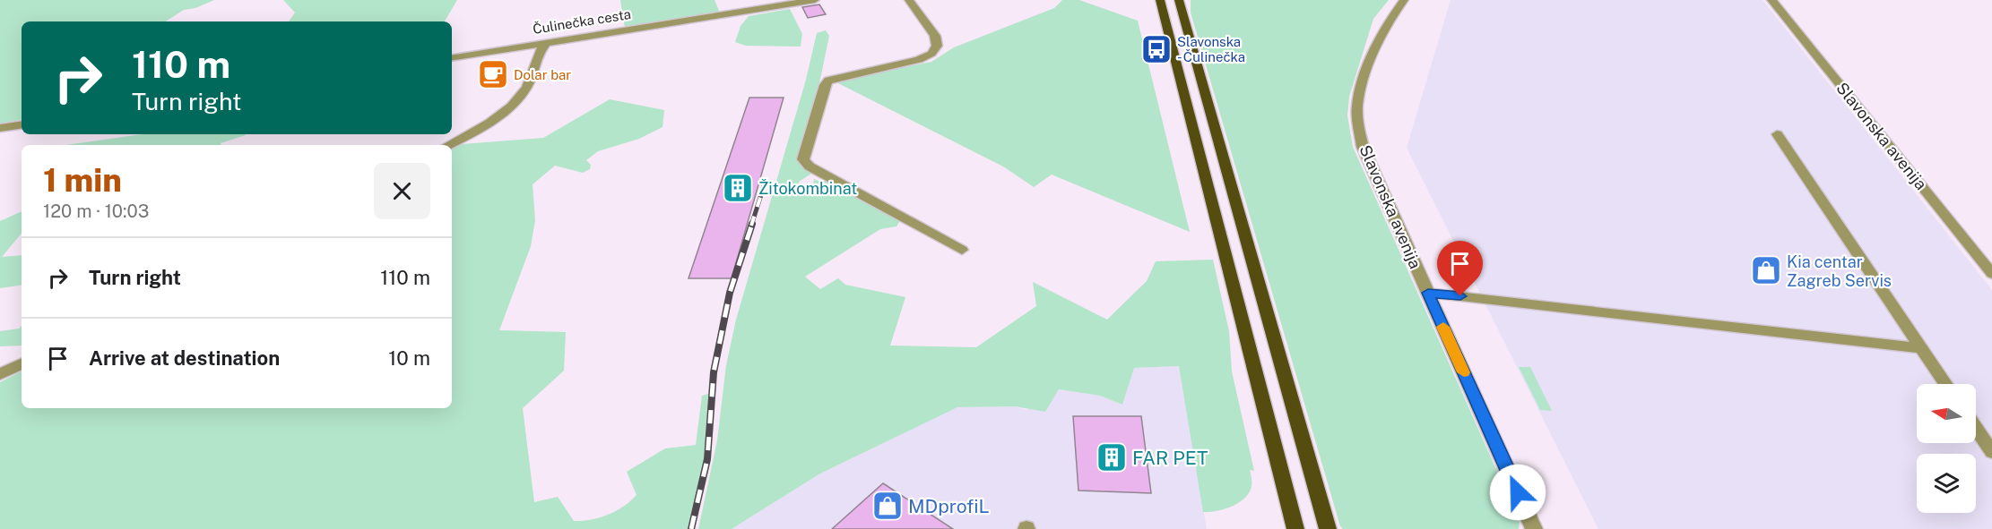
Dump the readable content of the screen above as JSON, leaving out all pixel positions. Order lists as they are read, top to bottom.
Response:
{
  "streets": {
    "street": ["Čulinečka cesta", "Slavonska avenija"]
  },
  "places": {
    "bus stop": ["Slavonska - Čulinečka"],
    "cafe": ["Dolar bar"],
    "building": ["Žitokombinat", "FAR PET"],
    "shop": ["Kia centar Zagreb Servis", "MDprofiL"]
  },
  "north": "left",
  "page": {
    "turn": ["110 m", "Turn right"],
    "heading": ["1 min", "120 m · 10:03"],
    "list": [
      {
        "name": "Turn right",
        "value": "110 m"
      },
      {
        "name": "Arrive at destination",
        "value": "10 m"
      }
    ]
  }
}
